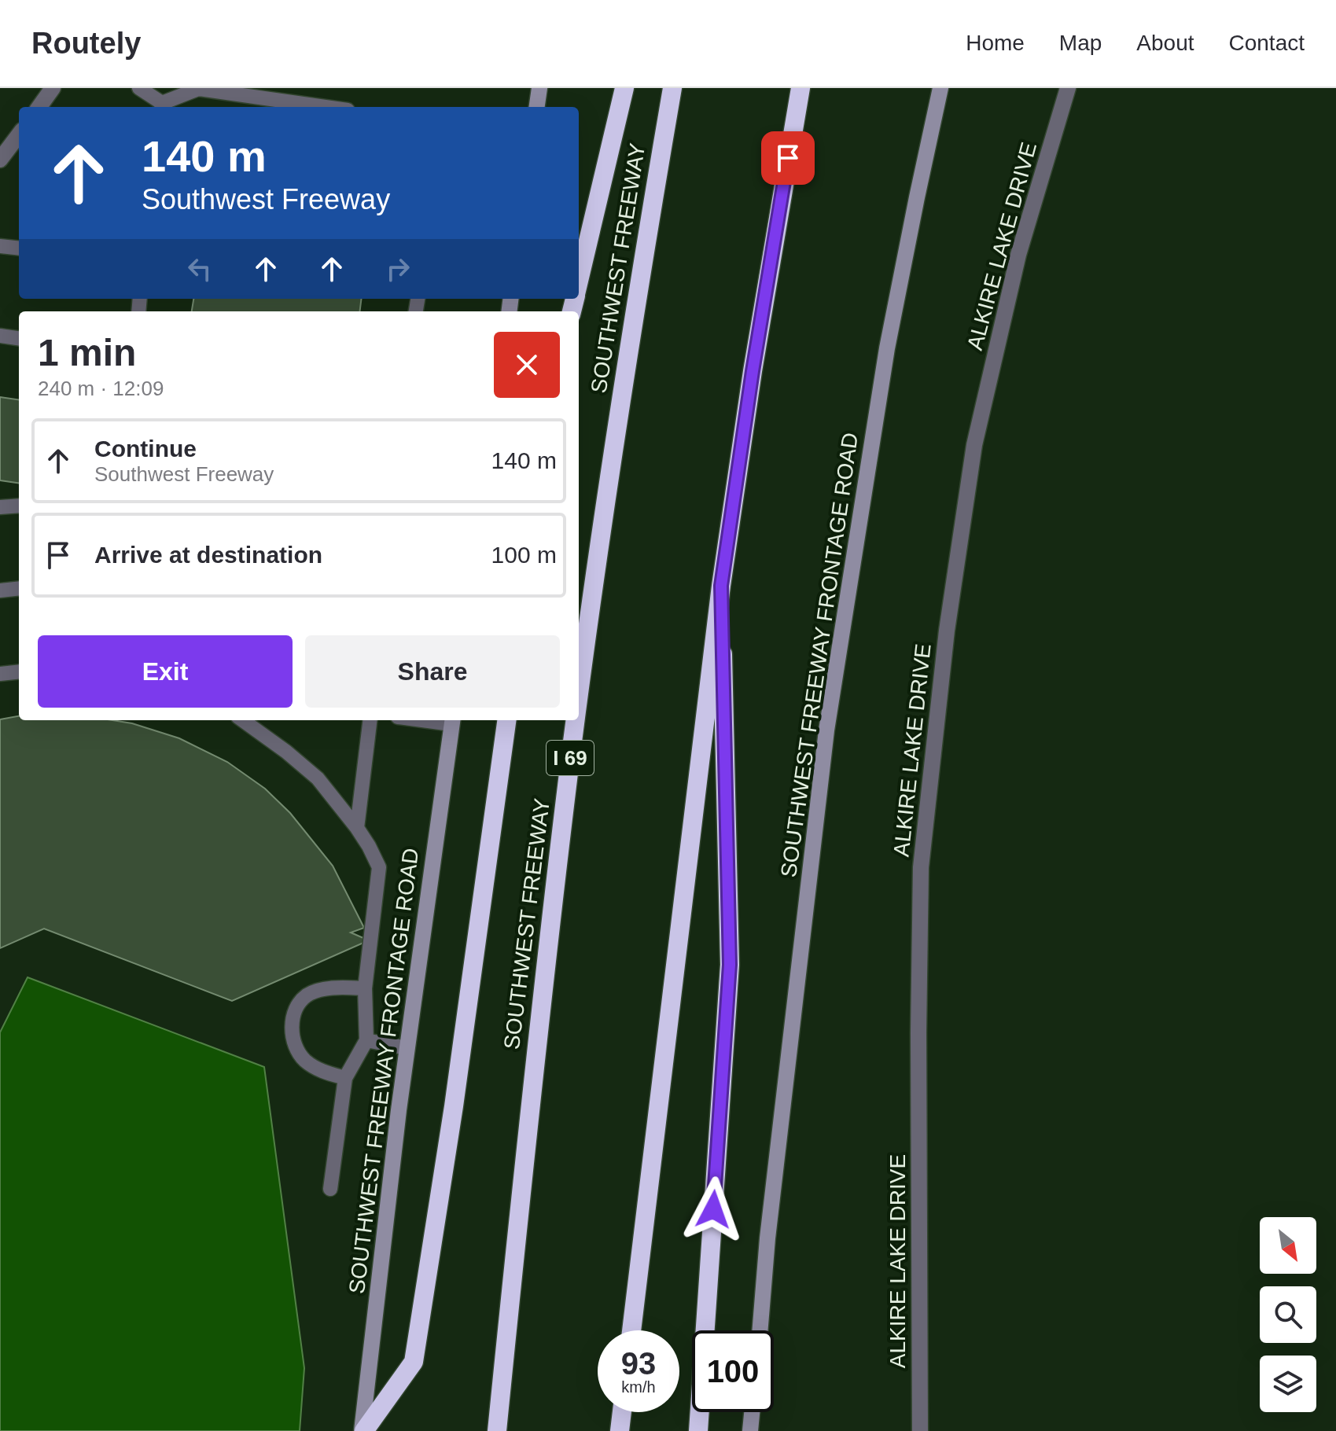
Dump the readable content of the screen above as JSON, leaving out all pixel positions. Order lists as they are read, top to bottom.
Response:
{
  "streets": {
    "highway": ["SOUTHWEST FREEWAY", "I 69"],
    "main road": ["SOUTHWEST FREEWAY FRONTAGE ROAD"],
    "street": ["ALKIRE LAKE DRIVE"]
  },
  "north": "bottom right",
  "page": {
    "header": "Routely",
    "nav": [
      "Home",
      "Map",
      "About",
      "Contact"
    ],
    "turn": ["140 m", "Southwest Freeway"],
    "heading": ["1 min", "240 m · 12:09"],
    "list": [
      {
        "name": "Continue",
        "note": "Southwest Freeway",
        "value": "140 m"
      },
      {
        "name": "Arrive at destination",
        "value": "100 m"
      }
    ],
    "buttons": ["Exit", "Share"],
    "speed": "93 km/h",
    "limit": "100"
  }
}
